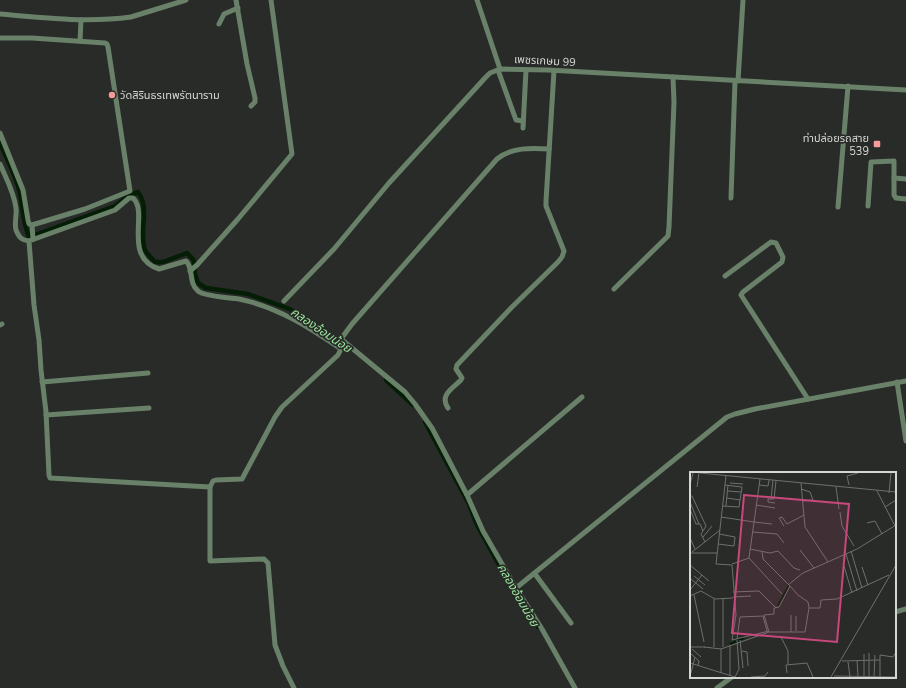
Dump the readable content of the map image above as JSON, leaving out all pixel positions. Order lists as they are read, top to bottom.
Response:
{
  "streets": {
    "street": ["เพชรเกษม 99"]
  },
  "water": ["คลองอ้อมน้อย"],
  "places": {
    "other": ["วัดสิรินธรเทพรัตนาราม"],
    "transit": ["ท่าปล่อยรถสาย 539"]
  }
}
